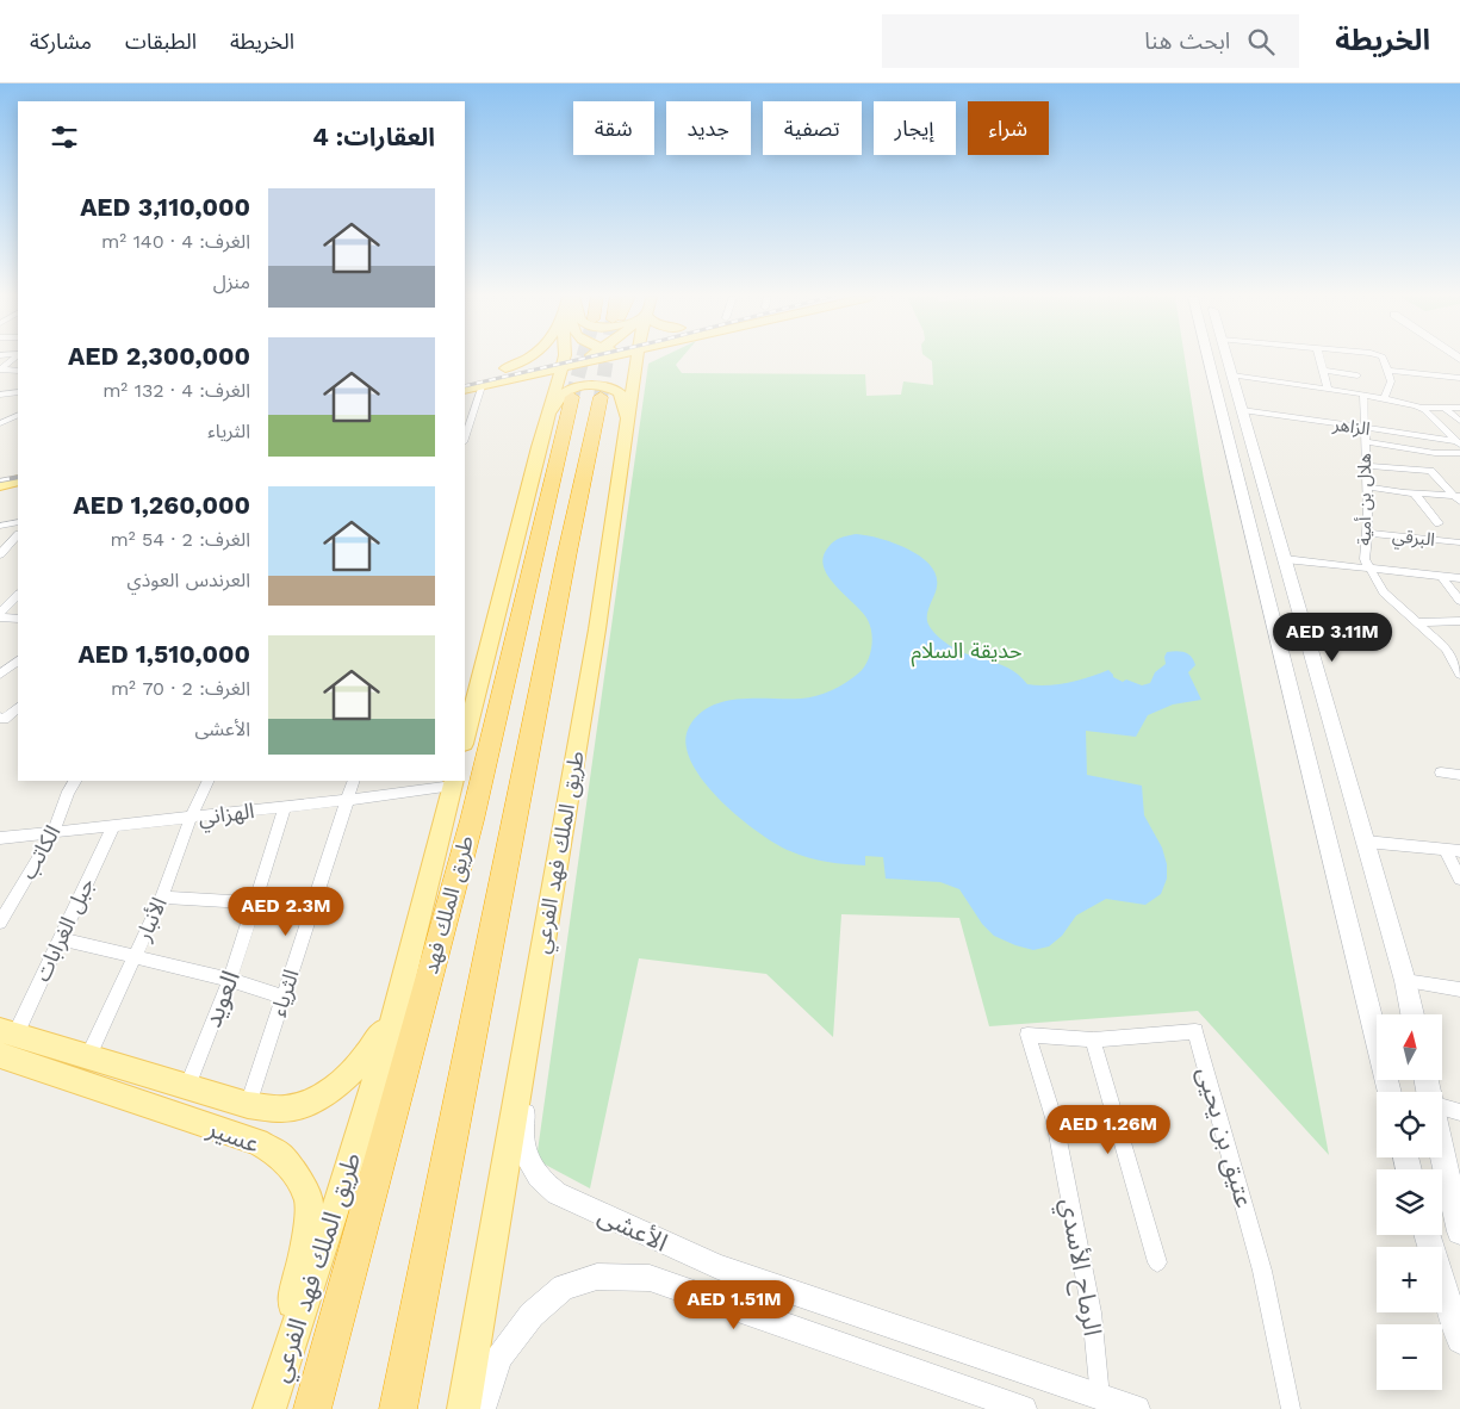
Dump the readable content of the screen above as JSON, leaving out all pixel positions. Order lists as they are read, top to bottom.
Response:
{
  "streets": {
    "highway": ["طريق الملك فهد"],
    "main road": ["طريق الملك فهد الفرعي", "عسير"],
    "street": [
      "الزاهر",
      "هلال بن أمية",
      "البرقي",
      "الهزاني",
      "الكاتب",
      "الأنبار",
      "جبل الغرابات",
      "الثرياء",
      "العويد",
      "عتيق بن يحيى",
      "الأعشى",
      "الرماح الأسدي"
    ]
  },
  "crossings": [
    ["الزاهر", "هلال بن أمية"],
    ["هلال بن أمية", "البرقي"],
    ["الهزاني", "الكاتب"],
    ["الهزاني", "طريق الملك فهد الفرعي"],
    ["الهزاني", "الأنبار"],
    ["الهزاني", "جبل الغرابات"],
    ["الهزاني", "الثرياء"],
    ["الهزاني", "العويد"],
    ["طريق الملك فهد الفرعي", "عسير"],
    ["طريق الملك فهد الفرعي", "الأعشى"],
    ["الأنبار", "عسير"],
    ["جبل الغرابات", "عسير"],
    ["الثرياء", "عسير"],
    ["العويد", "عسير"],
    ["عتيق بن يحيى", "الرماح الأسدي"],
    ["الأعشى", "الرماح الأسدي"]
  ],
  "parks": ["حديقة السلام"],
  "north": "top",
  "page": {
    "header": "الخريطة",
    "search": "ابحث هنا",
    "nav": ["الخريطة", "الطبقات", "مشاركة"],
    "chip": [
      "شراء",
      "إيجار",
      "تصفية",
      "جديد",
      "شقة"
    ],
    "heading": "العقارات: 4",
    "list": [
      {
        "name": "AED 3,110,000",
        "note": "الغرف: 4 · 140 m² · منزل"
      },
      {
        "name": "AED 2,300,000",
        "note": "الغرف: 4 · 132 m² · الثرياء"
      },
      {
        "name": "AED 1,260,000",
        "note": "الغرف: 2 · 54 m² · العرندس العوذي"
      },
      {
        "name": "AED 1,510,000",
        "note": "الغرف: 2 · 70 m² · الأعشى"
      }
    ],
    "price": [
      "AED 3.11M",
      "AED 2.3M",
      "AED 1.26M",
      "AED 1.51M"
    ],
    "map_buttons": ["+", "−"]
  }
}
